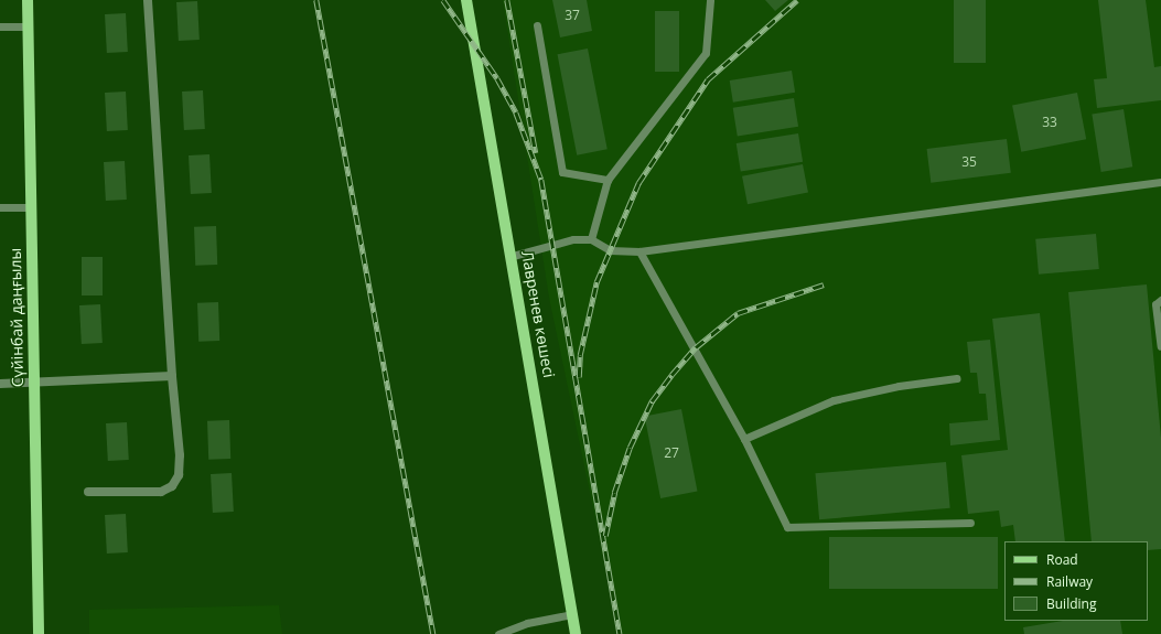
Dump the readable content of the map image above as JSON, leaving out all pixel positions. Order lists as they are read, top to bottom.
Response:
{
  "streets": {
    "main road": ["Лавренев көшесі", "Сүйінбай даңғылы"]
  },
  "house_numbers": [
    "37",
    "33",
    "35",
    "27"
  ],
  "legend": ["Road", "Railway", "Building"]
}
